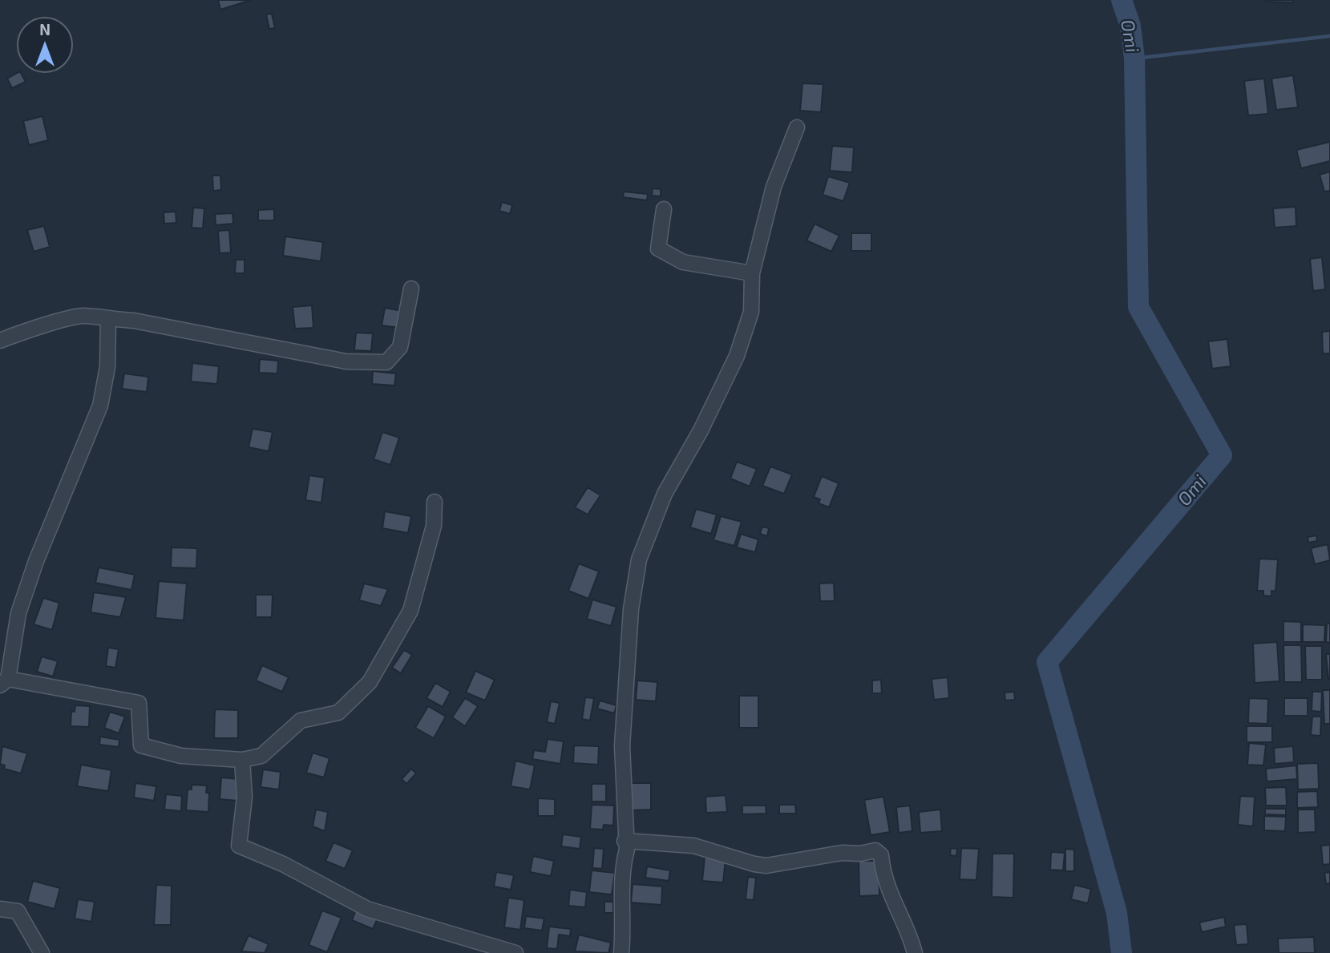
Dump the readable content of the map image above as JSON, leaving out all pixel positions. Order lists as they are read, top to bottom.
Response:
{
  "water": ["Omi"],
  "north": "top"
}
